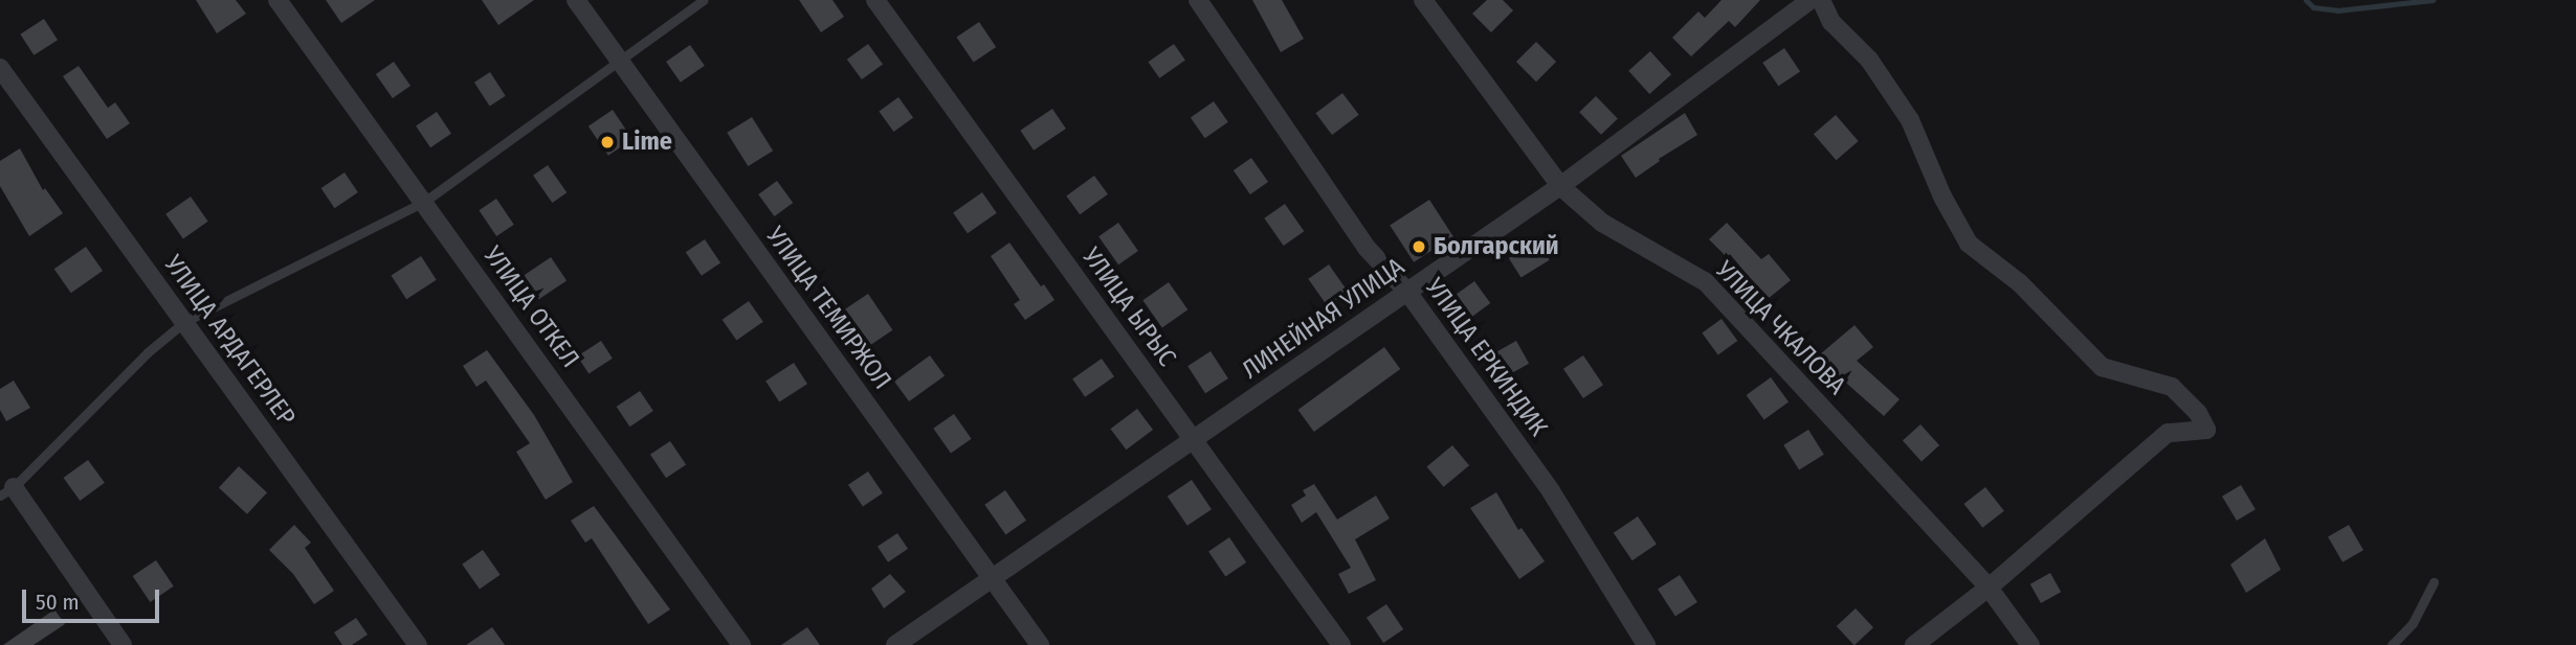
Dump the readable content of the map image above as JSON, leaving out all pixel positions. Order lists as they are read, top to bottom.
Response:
{
  "streets": {
    "street": [
      "УЛИЦА ОТКЕЛ",
      "УЛИЦА ЫРЫС",
      "УЛИЦА ТЕМИРЖОЛ",
      "ЛИНЕЙНАЯ УЛИЦА",
      "УЛИЦА ЧКАЛОВА",
      "УЛИЦА АРДАГЕРЛЕР",
      "УЛИЦА ЕРКИНДИК"
    ]
  },
  "crossings": [
    ["УЛИЦА ЫРЫС", "ЛИНЕЙНАЯ УЛИЦА"],
    ["УЛИЦА ТЕМИРЖОЛ", "ЛИНЕЙНАЯ УЛИЦА"],
    ["ЛИНЕЙНАЯ УЛИЦА", "УЛИЦА ЧКАЛОВА"],
    ["ЛИНЕЙНАЯ УЛИЦА", "УЛИЦА ЕРКИНДИК"]
  ],
  "places": ["Lime", "Болгарский"],
  "scale_bar": "50 m"
}
